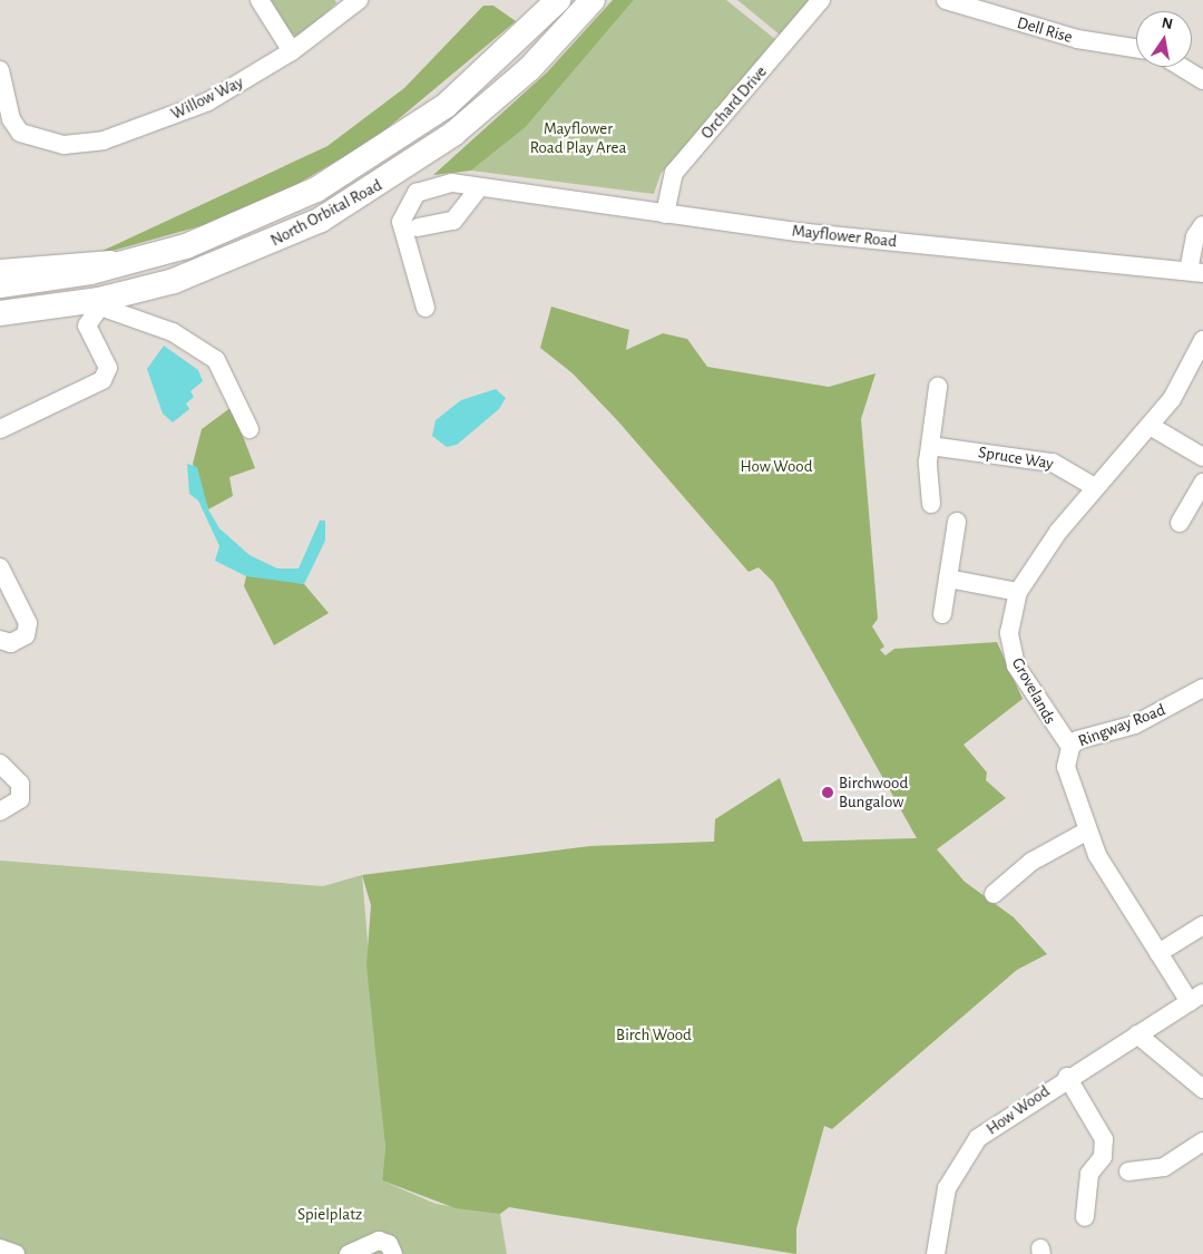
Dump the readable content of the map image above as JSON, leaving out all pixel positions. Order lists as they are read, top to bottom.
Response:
{
  "streets": {
    "highway": ["North Orbital Road"],
    "street": [
      "Dell Rise",
      "Willow Way",
      "Orchard Drive",
      "Mayflower Road",
      "Spruce Way",
      "Grovelands",
      "Ringway Road",
      "How Wood"
    ]
  },
  "crossings": [
    ["Orchard Drive", "Mayflower Road"],
    ["Spruce Way", "Grovelands"],
    ["Grovelands", "Ringway Road"]
  ],
  "parks": [
    "Mayflower Road Play Area",
    "How Wood",
    "Birch Wood",
    "Spielplatz"
  ],
  "places": ["Birchwood Bungalow"],
  "north": "top"
}
